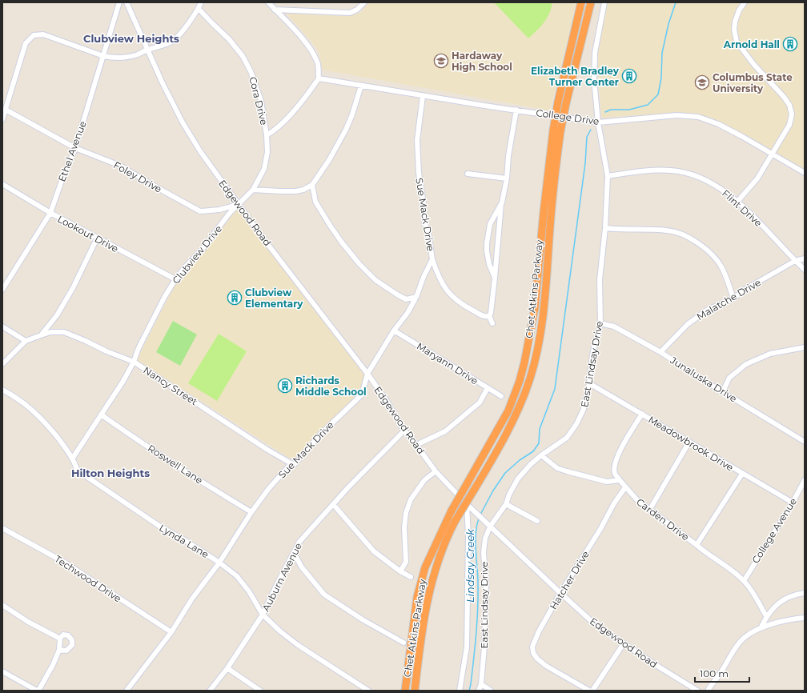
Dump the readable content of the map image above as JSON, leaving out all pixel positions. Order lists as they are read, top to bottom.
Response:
{
  "streets": {
    "highway": ["Chet Atkins Parkway"],
    "street": [
      "Cora Drive",
      "College Drive",
      "Ethel Avenue",
      "Foley Drive",
      "Flint Drive",
      "Edgewood Road",
      "Sue Mack Drive",
      "Lookout Drive",
      "Clubview Drive",
      "Malatche Drive",
      "Maryann Drive",
      "East Lindsay Drive",
      "Junaluska Drive",
      "Nancy Street",
      "Meadowbrook Drive",
      "Roswell Lane",
      "Carden Drive",
      "College Avenue",
      "Lynda Lane",
      "Auburn Avenue",
      "Techwood Drive",
      "Hatcher Drive"
    ]
  },
  "crossings": [
    ["Cora Drive", "Clubview Drive"],
    ["College Drive", "Sue Mack Drive"],
    ["College Drive", "East Lindsay Drive"],
    ["Ethel Avenue", "Foley Drive"],
    ["Ethel Avenue", "Lookout Drive"],
    ["Foley Drive", "Edgewood Road"],
    ["Foley Drive", "Clubview Drive"],
    ["Flint Drive", "Malatche Drive"],
    ["Flint Drive", "East Lindsay Drive"],
    ["Edgewood Road", "Sue Mack Drive"],
    ["Edgewood Road", "Clubview Drive"],
    ["Edgewood Road", "East Lindsay Drive"],
    ["Edgewood Road", "Auburn Avenue"],
    ["Edgewood Road", "Hatcher Drive"],
    ["Sue Mack Drive", "Maryann Drive"],
    ["Sue Mack Drive", "Nancy Street"],
    ["Sue Mack Drive", "Roswell Lane"],
    ["Sue Mack Drive", "Lynda Lane"],
    ["Sue Mack Drive", "Techwood Drive"],
    ["Lookout Drive", "Clubview Drive"],
    ["Clubview Drive", "Nancy Street"],
    ["Clubview Drive", "Roswell Lane"],
    ["Clubview Drive", "Lynda Lane"],
    ["Malatche Drive", "Junaluska Drive"],
    ["East Lindsay Drive", "Junaluska Drive"],
    ["East Lindsay Drive", "Meadowbrook Drive"],
    ["Meadowbrook Drive", "College Avenue"],
    ["Carden Drive", "College Avenue"],
    ["Carden Drive", "Hatcher Drive"],
    ["Lynda Lane", "Auburn Avenue"]
  ],
  "districts": ["Clubview Heights", "Hilton Heights"],
  "water": ["Lindsay Creek"],
  "places": {
    "building": [
      "Arnold Hall",
      "Elizabeth Bradley Turner Center",
      "Clubview Elementary",
      "Richards Middle School"
    ],
    "school or university": ["Hardaway High School", "Columbus State University"]
  },
  "scale_bar": "100 m"
}
